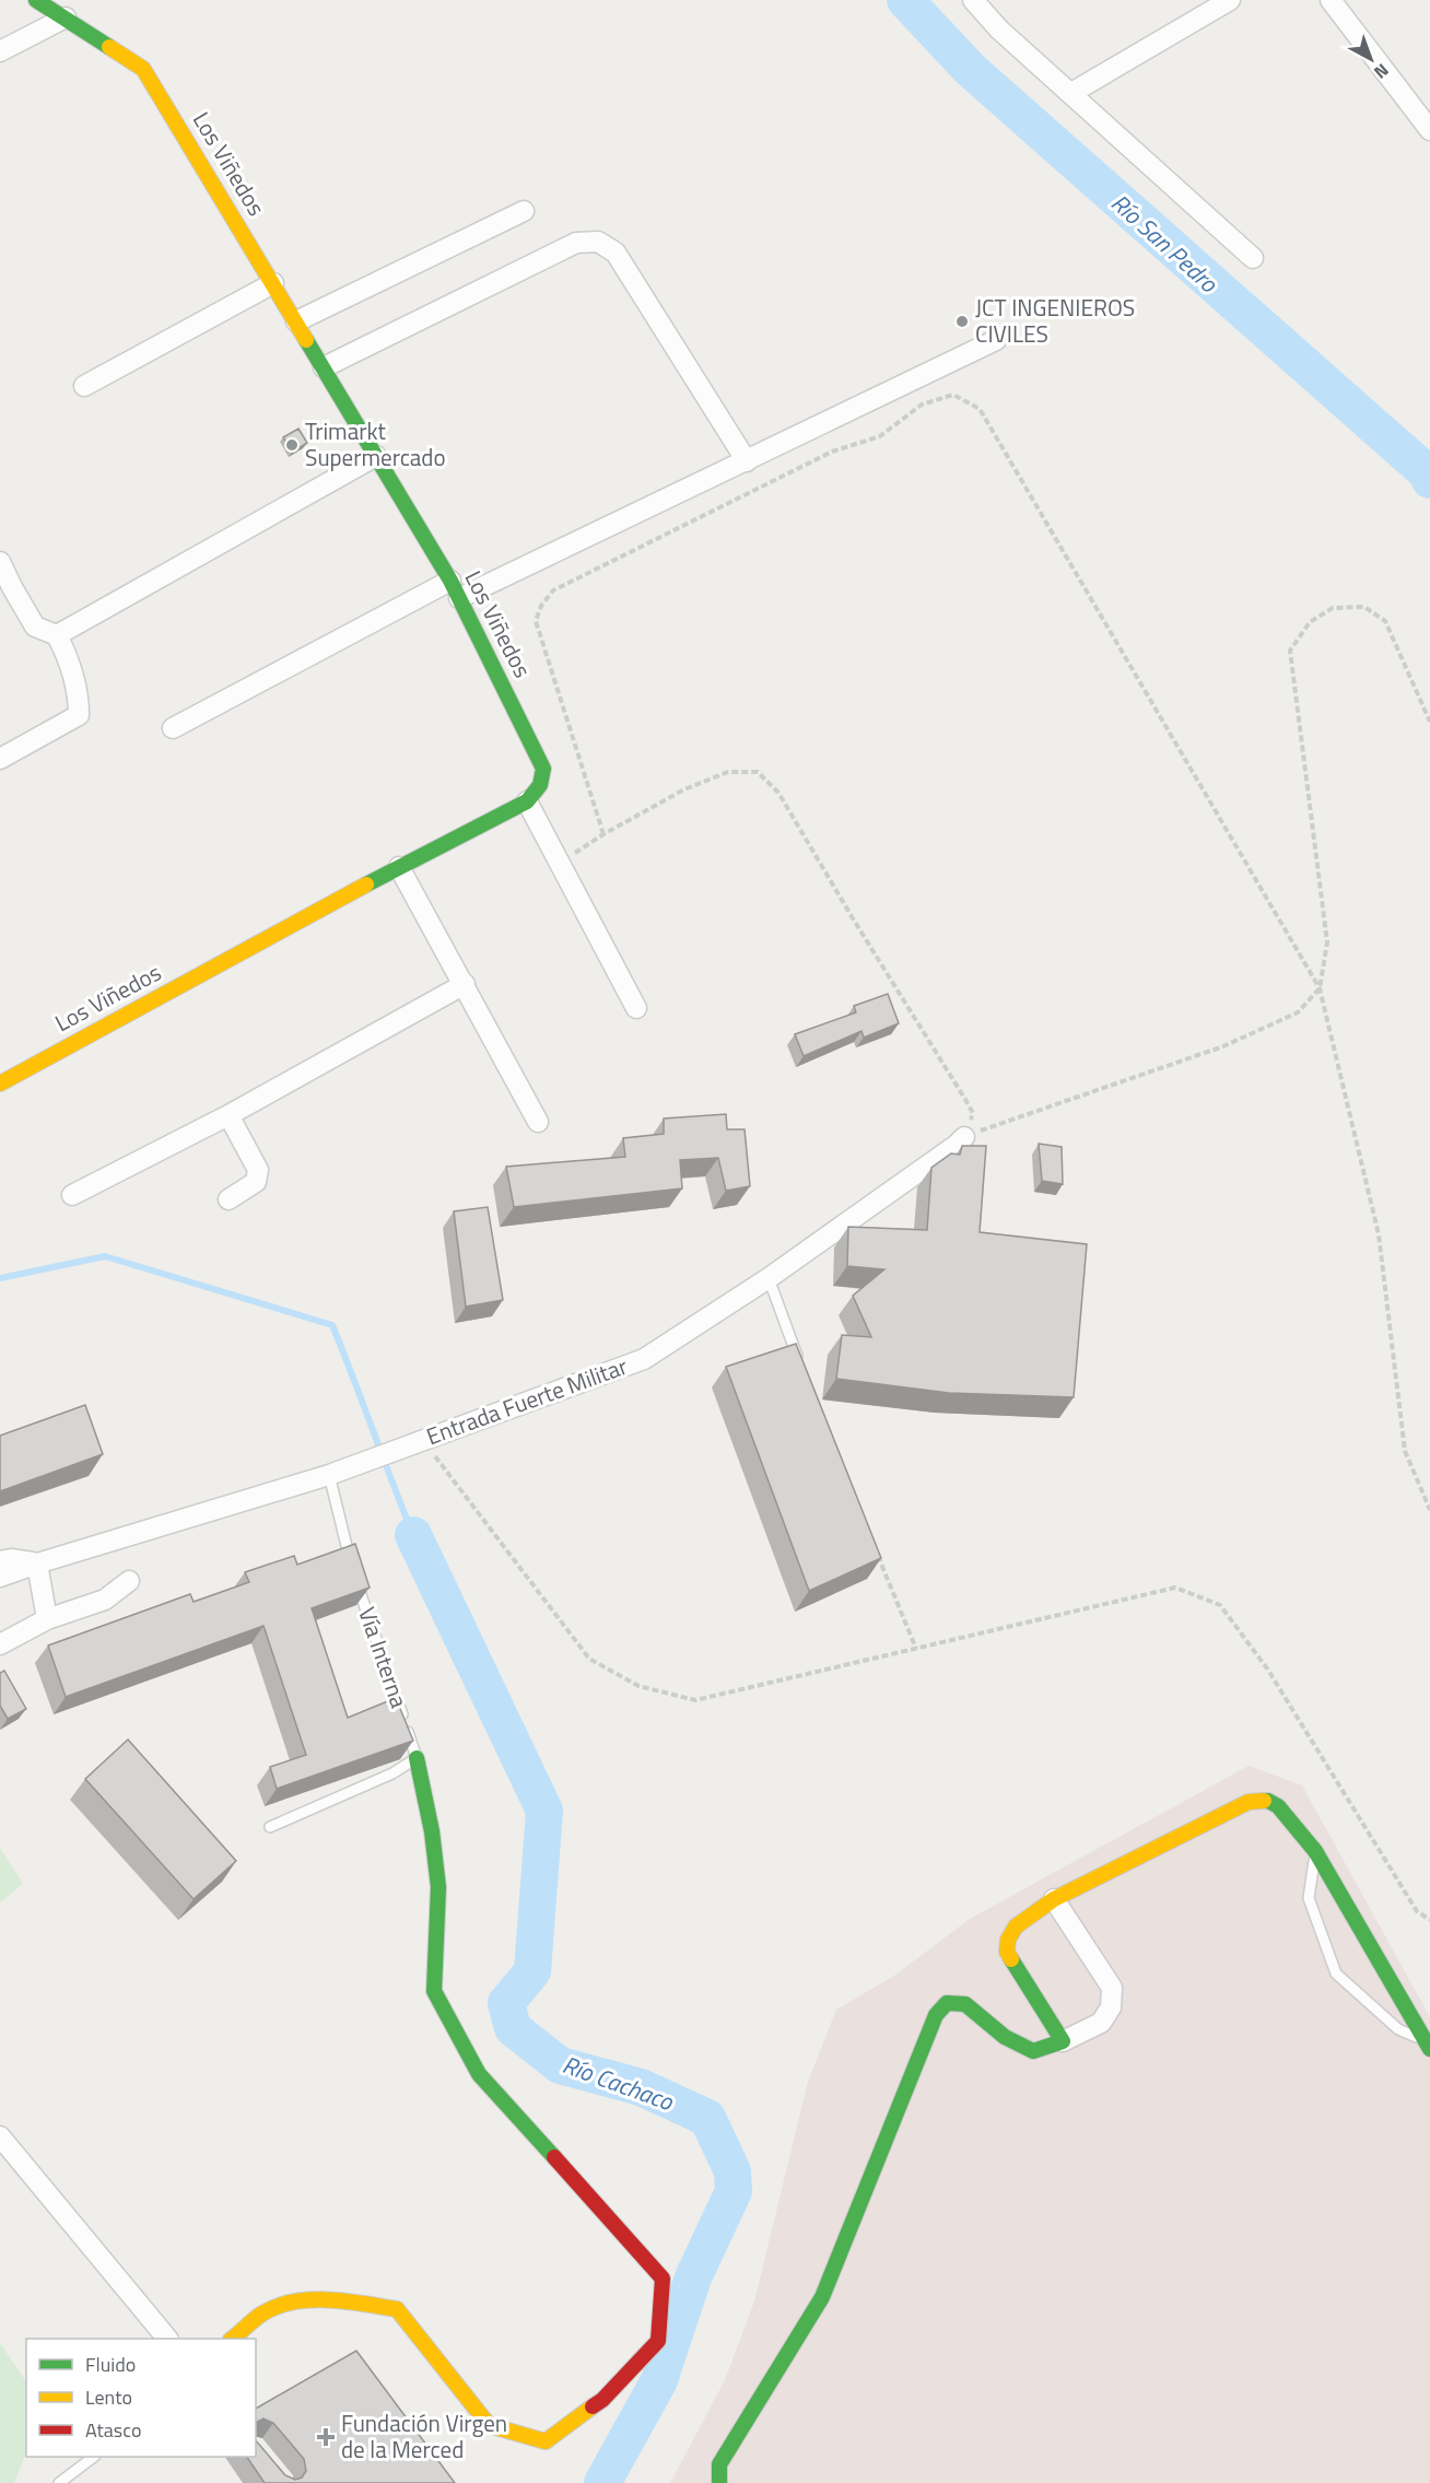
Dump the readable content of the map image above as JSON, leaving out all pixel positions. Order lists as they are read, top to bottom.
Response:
{
  "streets": {
    "street": ["Los Viñedos", "Entrada Fuerte Militar"],
    "lane": ["Vía Interna"]
  },
  "crossings": [
    ["Entrada Fuerte Militar", "Vía Interna"]
  ],
  "water": ["Río San Pedro", "Río Cachaco"],
  "places": {
    "other": ["JCT INGENIEROS CIVILES", "Trimarkt Supermercado"],
    "health": ["Fundación Virgen de la Merced"]
  },
  "legend": ["Fluido", "Lento", "Atasco"],
  "north": "bottom right"
}
